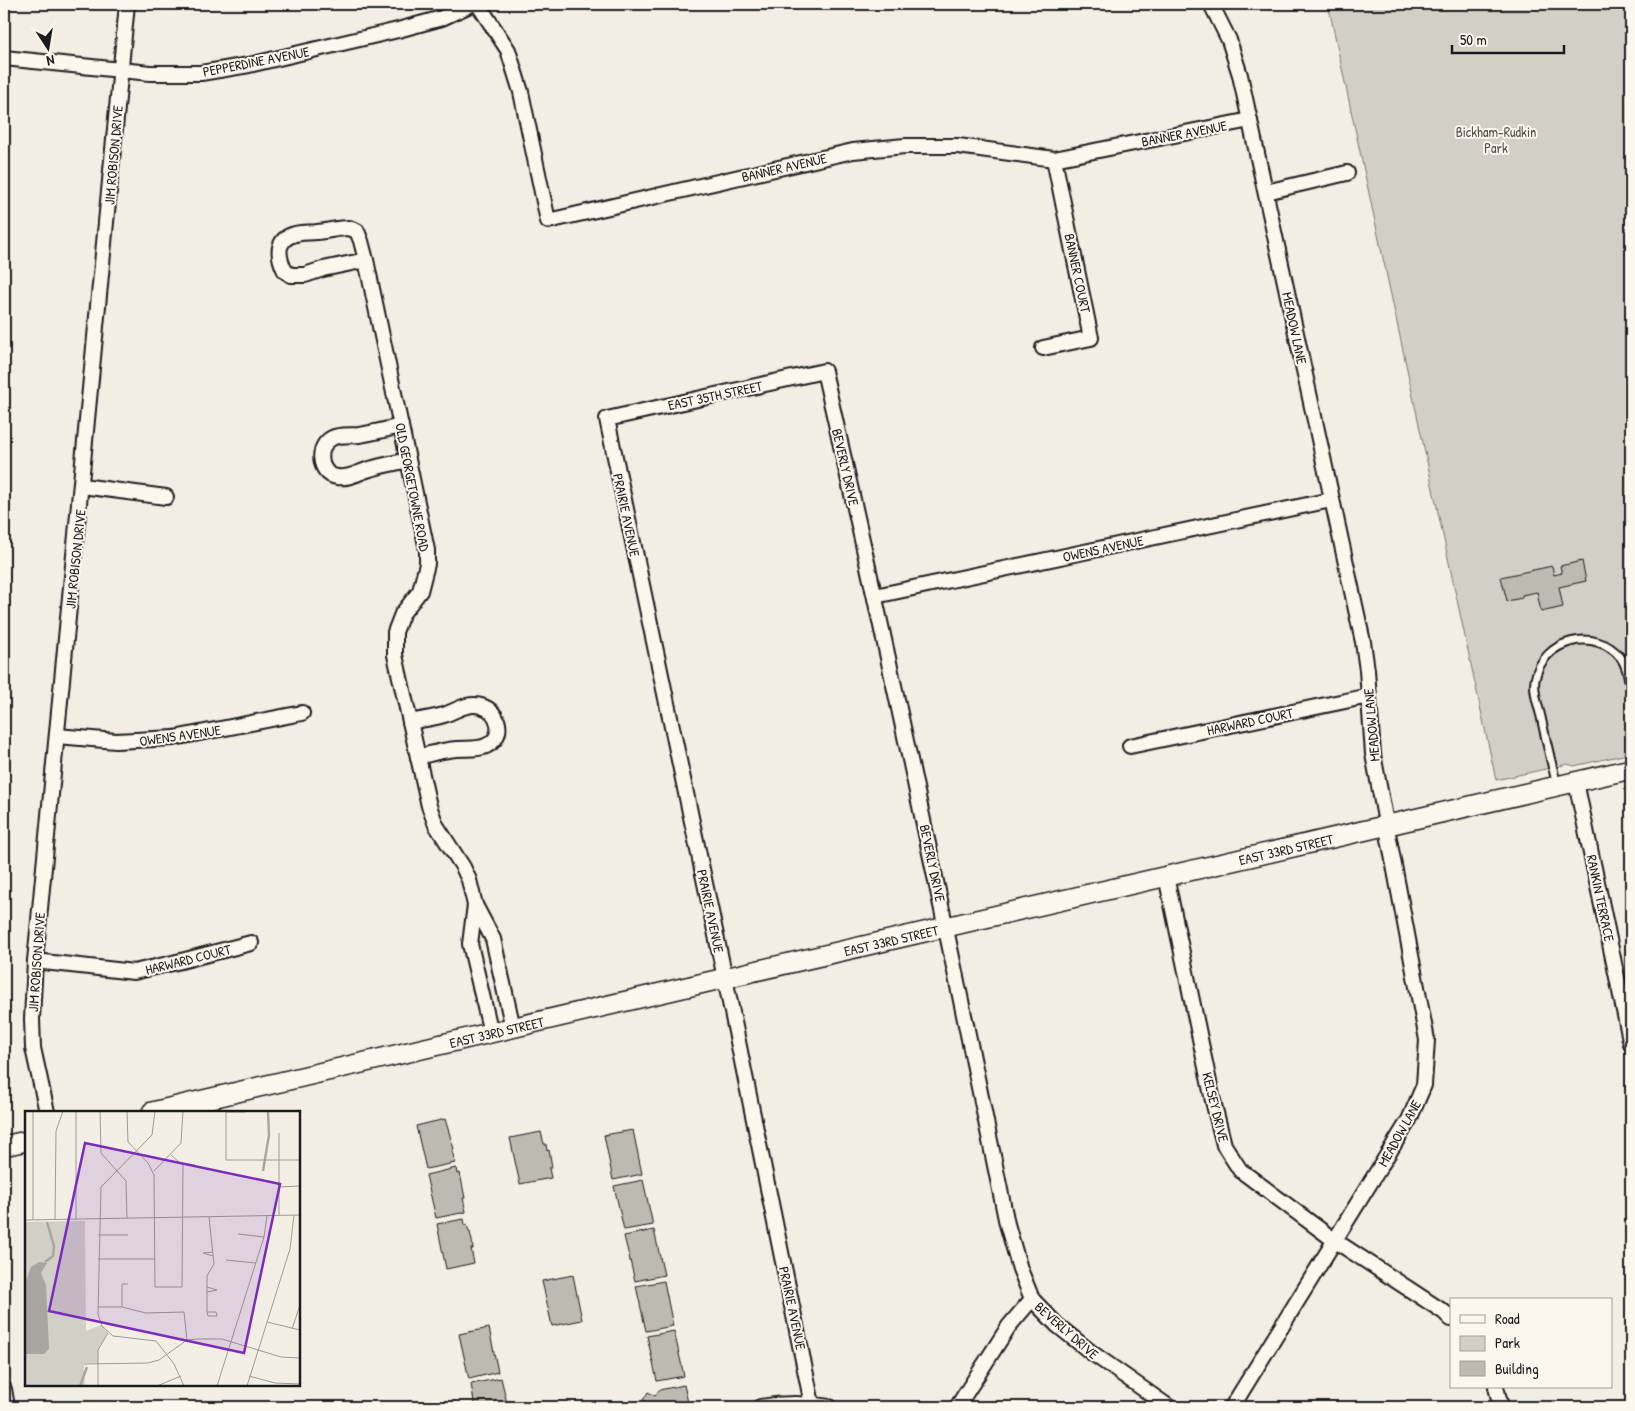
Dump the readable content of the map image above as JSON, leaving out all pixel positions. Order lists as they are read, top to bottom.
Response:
{
  "streets": {
    "street": [
      "PEPPERDINE AVENUE",
      "BANNER AVENUE",
      "JIM ROBISON DRIVE",
      "BANNER COURT",
      "MEADOW LANE",
      "EAST 35TH STREET",
      "BEVERLY DRIVE",
      "OLD GEORGETOWNE ROAD",
      "PRAIRIE AVENUE",
      "OWENS AVENUE",
      "HARWARD COURT",
      "EAST 33RD STREET",
      "RANKIN TERRACE",
      "KELSEY DRIVE"
    ]
  },
  "crossings": [
    ["PEPPERDINE AVENUE", "JIM ROBISON DRIVE"],
    ["BANNER AVENUE", "BANNER COURT"],
    ["BANNER AVENUE", "MEADOW LANE"],
    ["JIM ROBISON DRIVE", "OWENS AVENUE"],
    ["JIM ROBISON DRIVE", "HARWARD COURT"],
    ["MEADOW LANE", "OWENS AVENUE"],
    ["MEADOW LANE", "HARWARD COURT"],
    ["MEADOW LANE", "EAST 33RD STREET"],
    ["MEADOW LANE", "KELSEY DRIVE"],
    ["EAST 35TH STREET", "BEVERLY DRIVE"],
    ["EAST 35TH STREET", "PRAIRIE AVENUE"],
    ["BEVERLY DRIVE", "OWENS AVENUE"],
    ["BEVERLY DRIVE", "EAST 33RD STREET"],
    ["OLD GEORGETOWNE ROAD", "EAST 33RD STREET"],
    ["PRAIRIE AVENUE", "EAST 33RD STREET"],
    ["EAST 33RD STREET", "RANKIN TERRACE"],
    ["EAST 33RD STREET", "KELSEY DRIVE"]
  ],
  "parks": ["Bickham-Rudkin Park"],
  "legend": ["Road", "Park", "Building"],
  "scale_bar": "50 m",
  "north": "bottom"
}
